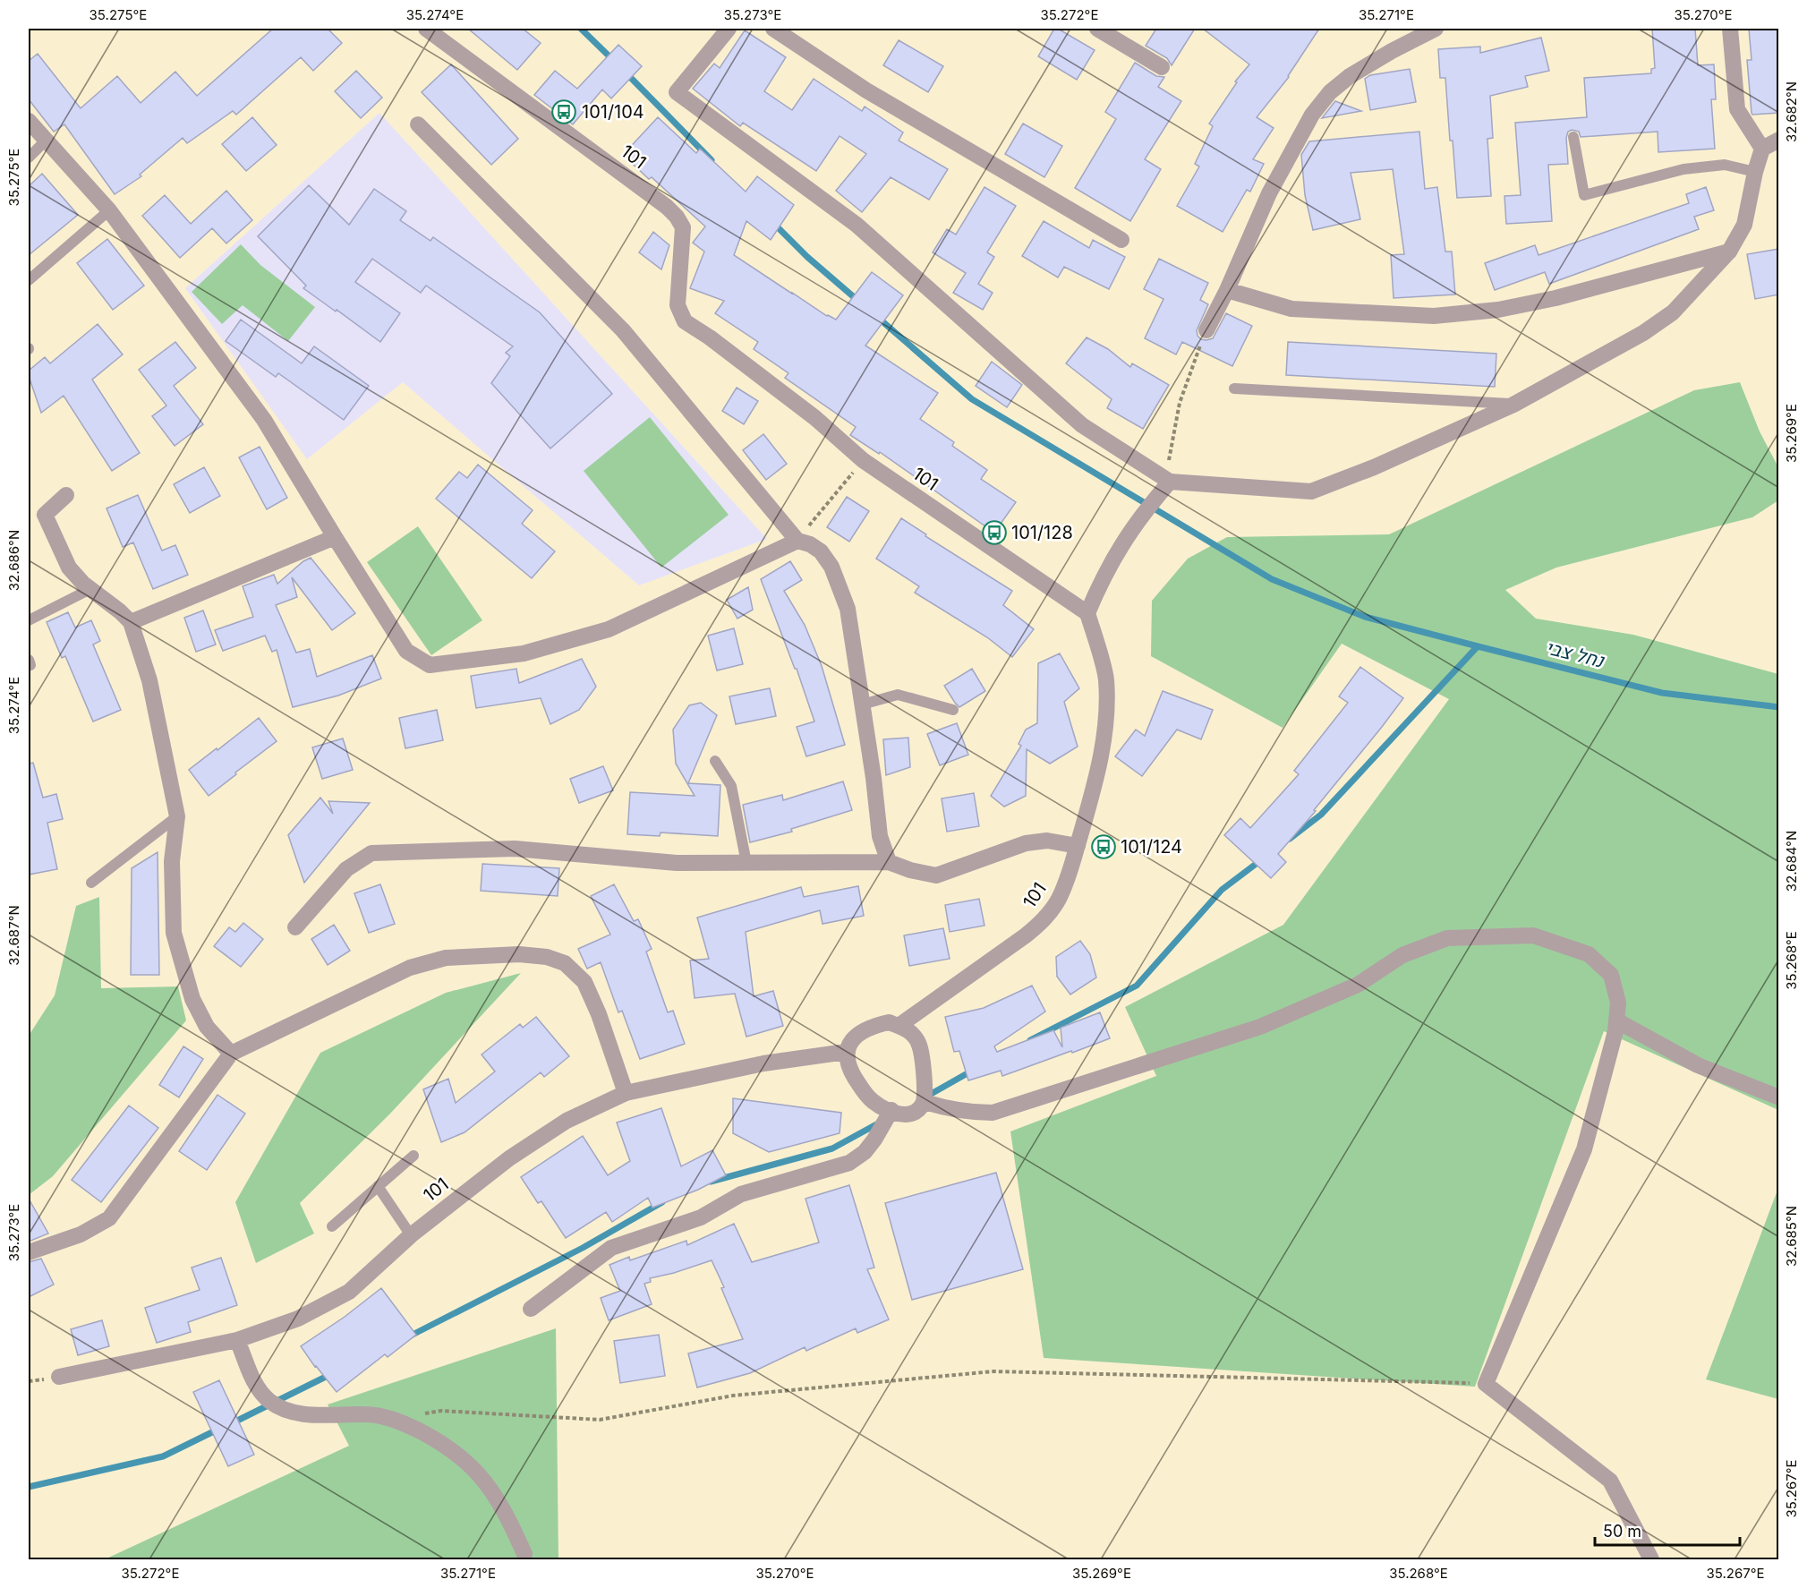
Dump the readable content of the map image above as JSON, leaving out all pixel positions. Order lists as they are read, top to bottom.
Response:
{
  "streets": {
    "street": ["101"]
  },
  "water": ["נחל צבי"],
  "places": {
    "bus stop": ["101/104", "101/128", "101/124"]
  },
  "scale_bar": "50 m",
  "coordinates": [
    "35.275°E",
    "35.274°E",
    "35.273°E",
    "35.272°E",
    "35.271°E",
    "35.270°E",
    "32.682°N",
    "35.269°E",
    "32.686°N",
    "32.684°N",
    "32.687°N",
    "35.268°E",
    "32.685°N",
    "35.267°E"
  ]
}
